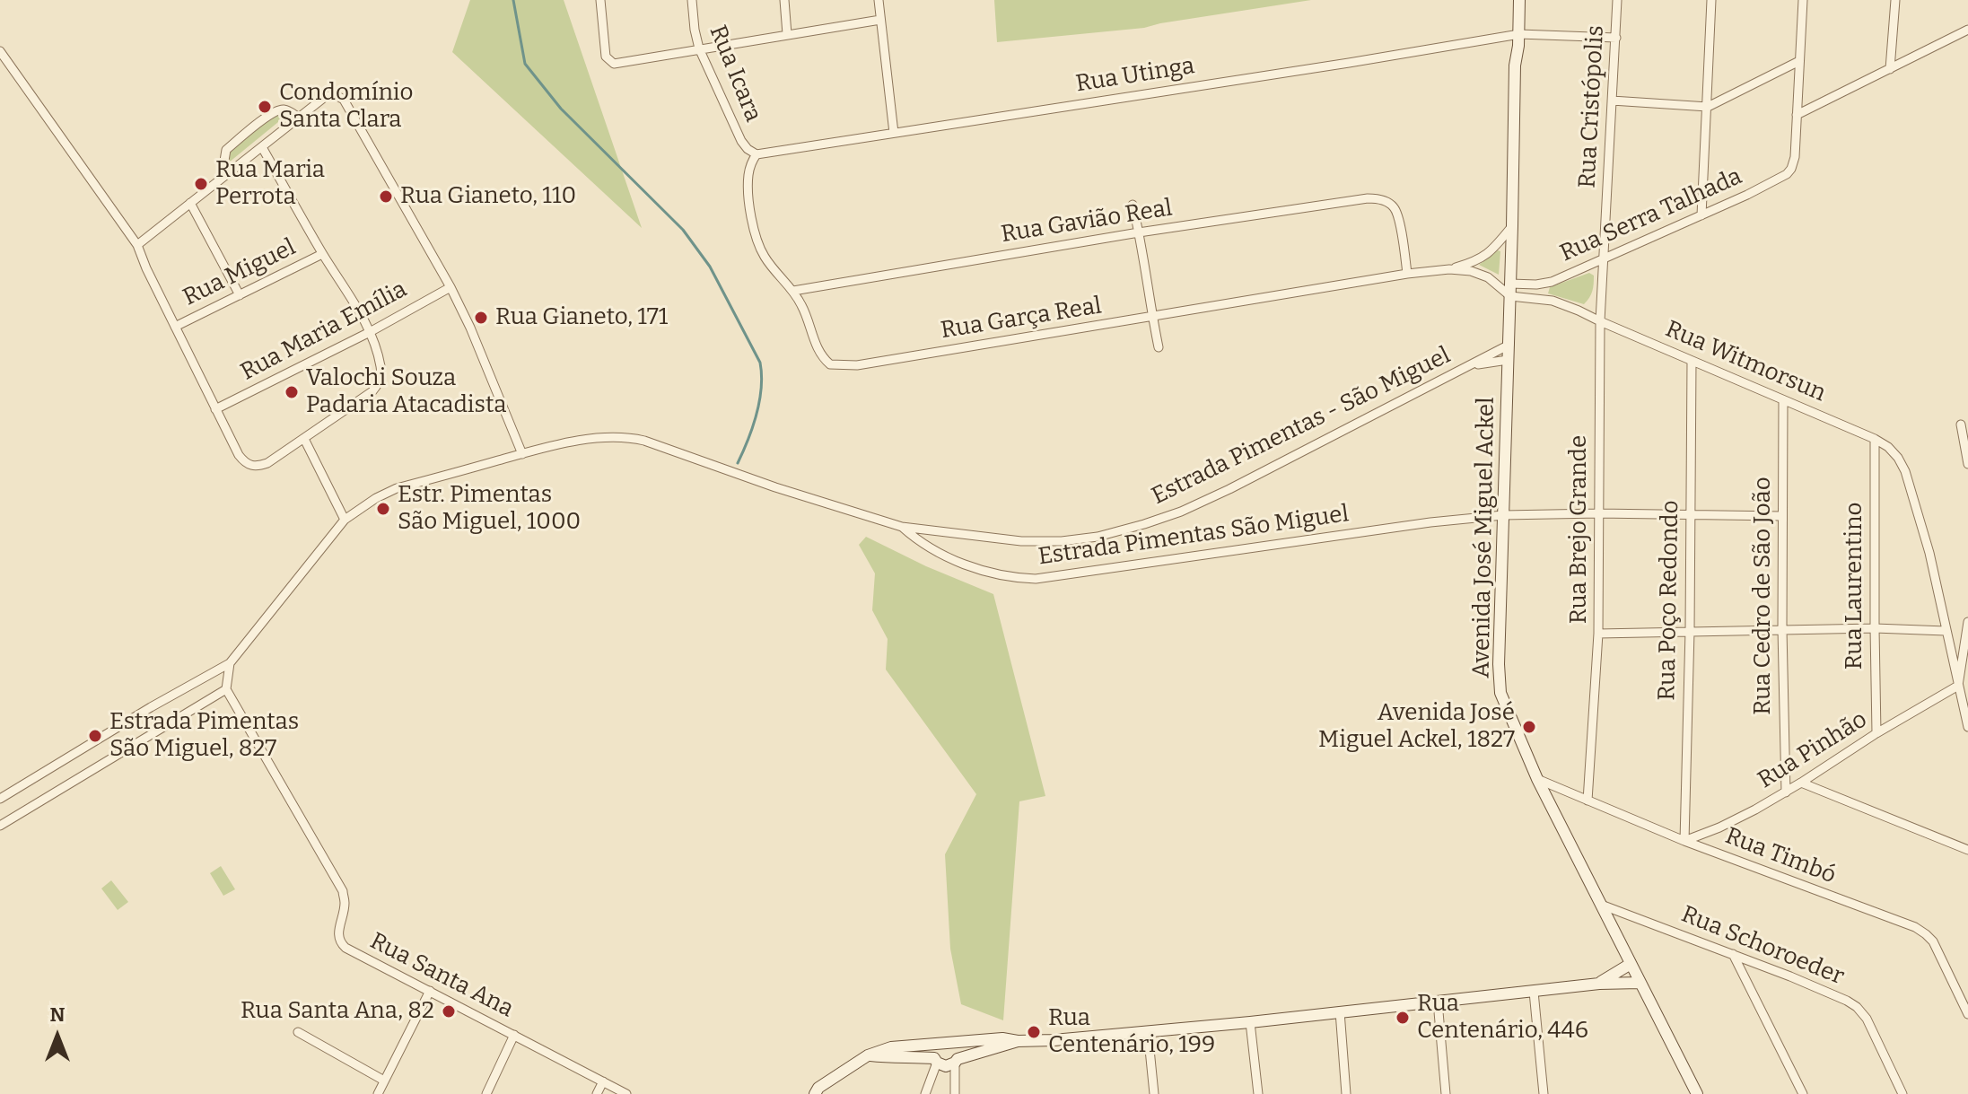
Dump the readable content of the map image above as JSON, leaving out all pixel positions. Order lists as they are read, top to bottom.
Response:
{
  "streets": {
    "street": [
      "Rua Icara",
      "Rua Utinga",
      "Rua Cristópolis",
      "Rua Serra Talhada",
      "Rua Gavião Real",
      "Rua Miguel",
      "Rua Garça Real",
      "Rua Maria Emília",
      "Rua Witmorsun",
      "Estrada Pimentas - São Miguel",
      "Rua Brejo Grande",
      "Estrada Pimentas São Miguel",
      "Avenida José Miguel Ackel",
      "Rua Laurentino",
      "Rua Cedro de São João",
      "Rua Poço Redondo",
      "Rua Pinhão",
      "Rua Timbó",
      "Rua Schoroeder",
      "Rua Santa Ana"
    ]
  },
  "crossings": [
    ["Rua Icara", "Rua Utinga"],
    ["Rua Icara", "Rua Garça Real"],
    ["Rua Utinga", "Rua Cristópolis"],
    ["Rua Utinga", "Rua Garça Real"],
    ["Rua Utinga", "Avenida José Miguel Ackel"],
    ["Rua Cristópolis", "Rua Serra Talhada"],
    ["Rua Cristópolis", "Rua Brejo Grande"],
    ["Rua Serra Talhada", "Rua Brejo Grande"],
    ["Rua Serra Talhada", "Avenida José Miguel Ackel"],
    ["Rua Gavião Real", "Rua Garça Real"],
    ["Rua Witmorsun", "Rua Brejo Grande"],
    ["Rua Witmorsun", "Rua Laurentino"],
    ["Rua Witmorsun", "Rua Cedro de São João"],
    ["Rua Witmorsun", "Rua Poço Redondo"],
    ["Rua Witmorsun", "Rua Pinhão"],
    ["Estrada Pimentas - São Miguel", "Estrada Pimentas São Miguel"],
    ["Estrada Pimentas - São Miguel", "Avenida José Miguel Ackel"],
    ["Rua Brejo Grande", "Estrada Pimentas São Miguel"],
    ["Rua Brejo Grande", "Rua Timbó"],
    ["Estrada Pimentas São Miguel", "Avenida José Miguel Ackel"],
    ["Estrada Pimentas São Miguel", "Rua Cedro de São João"],
    ["Estrada Pimentas São Miguel", "Rua Poço Redondo"],
    ["Avenida José Miguel Ackel", "Rua Timbó"],
    ["Avenida José Miguel Ackel", "Rua Schoroeder"],
    ["Rua Laurentino", "Rua Pinhão"],
    ["Rua Cedro de São João", "Rua Pinhão"],
    ["Rua Poço Redondo", "Rua Pinhão"],
    ["Rua Poço Redondo", "Rua Timbó"],
    ["Rua Pinhão", "Rua Timbó"]
  ],
  "places": [
    "Condomínio Santa Clara",
    "Rua Maria Perrota",
    "Rua Gianeto, 110",
    "Rua Gianeto, 171",
    "Valochi Souza Padaria Atacadista",
    "Estr. Pimentas São Miguel, 1000",
    "Avenida José Miguel Ackel, 1827",
    "Estrada Pimentas São Miguel, 827",
    "Rua Santa Ana, 82",
    "Rua Centenário, 446",
    "Rua Centenário, 199"
  ],
  "north": "top"
}
